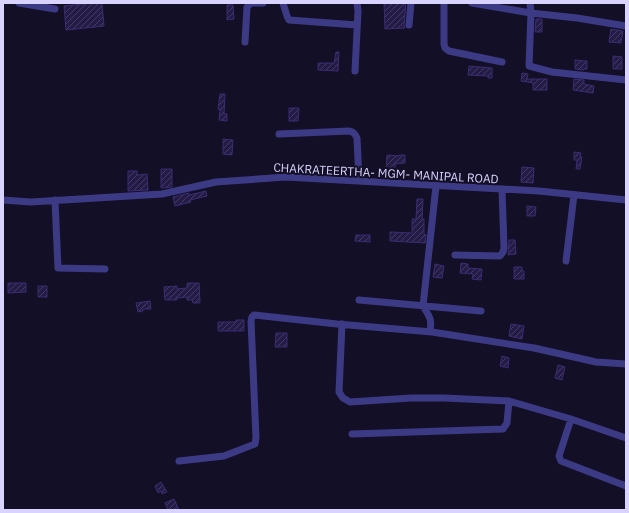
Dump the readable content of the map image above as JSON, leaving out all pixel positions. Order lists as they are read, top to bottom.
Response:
{
  "streets": {
    "street": ["CHAKRATEERTHA- MGM- MANIPAL ROAD"]
  }
}
